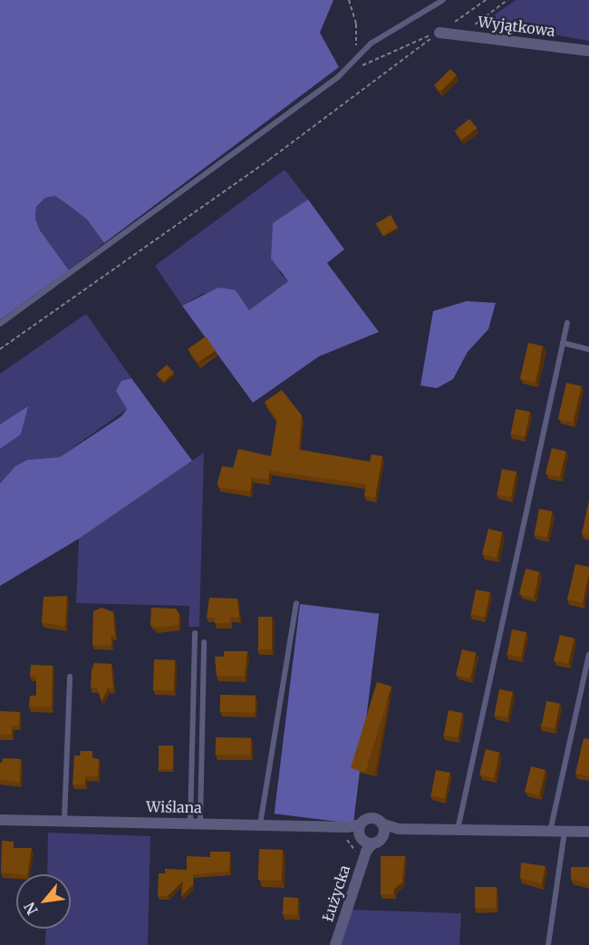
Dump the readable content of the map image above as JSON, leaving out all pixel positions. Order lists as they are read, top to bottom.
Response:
{
  "streets": {
    "street": ["Wyjątkowa", "Wiślana", "Łużycka"]
  },
  "crossings": [
    ["Wiślana", "Łużycka"]
  ],
  "north": "bottom left"
}
